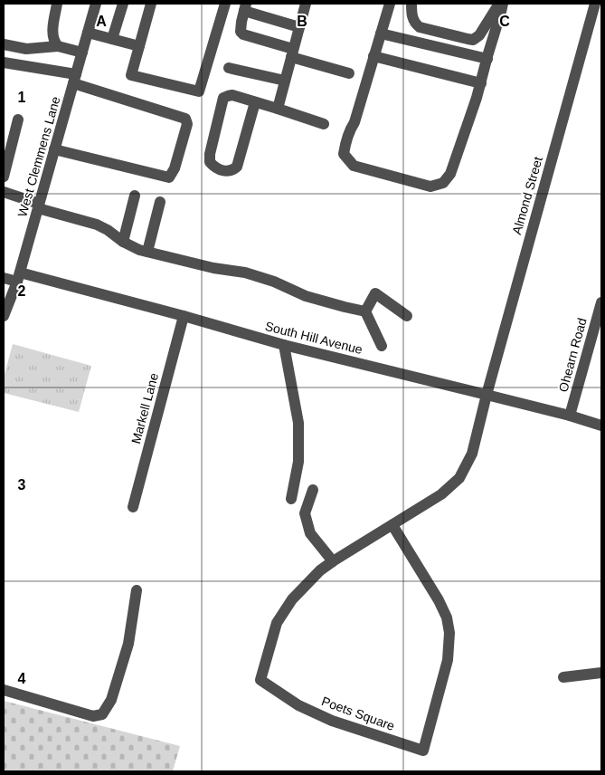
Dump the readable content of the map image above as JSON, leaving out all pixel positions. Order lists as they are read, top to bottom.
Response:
{
  "streets": {
    "street": [
      "West Clemmens Lane",
      "Almond Street",
      "South Hill Avenue",
      "Ohearn Road",
      "Markell Lane",
      "Poets Square"
    ]
  },
  "crossings": [
    ["West Clemmens Lane", "South Hill Avenue"],
    ["Almond Street", "South Hill Avenue"],
    ["Almond Street", "Poets Square"],
    ["South Hill Avenue", "Ohearn Road"],
    ["South Hill Avenue", "Markell Lane"],
    ["South Hill Avenue", "Poets Square"]
  ],
  "grid": {
    "columns": ["A", "B", "C"],
    "rows": [
      "1",
      "2",
      "3",
      "4"
    ]
  }
}
